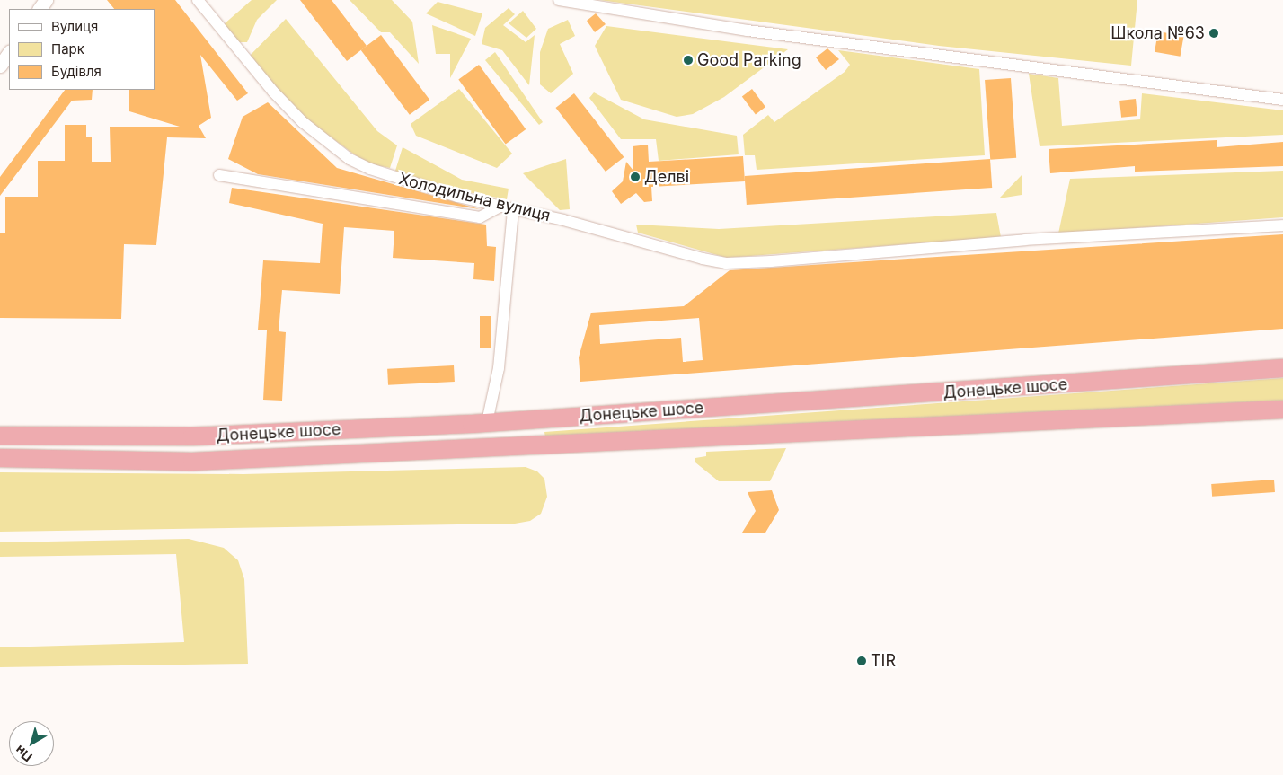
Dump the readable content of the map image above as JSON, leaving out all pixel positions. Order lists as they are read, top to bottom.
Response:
{
  "streets": {
    "highway": ["Донецьке шосе"],
    "street": ["Холодильна вулиця"]
  },
  "places": [
    "Школа №63",
    "Good Parking",
    "Делві",
    "TIR"
  ],
  "legend": ["Вулиця", "Парк", "Будівля"],
  "north": "bottom left"
}
